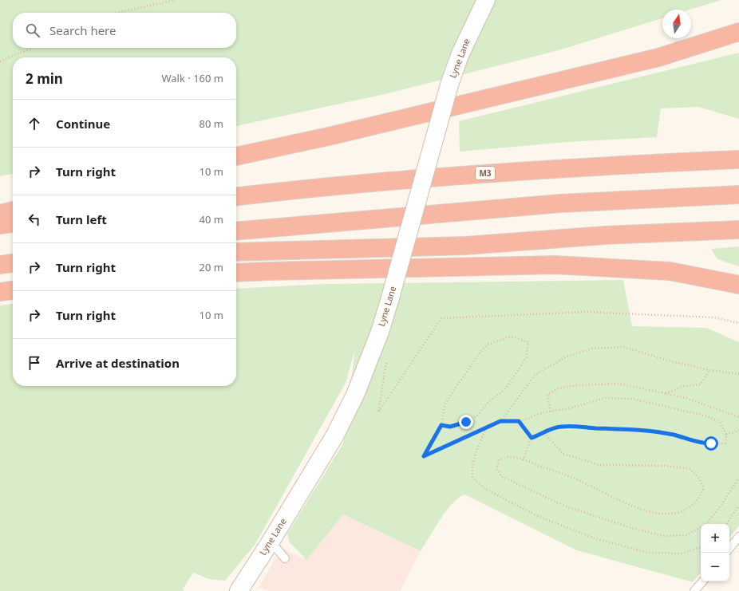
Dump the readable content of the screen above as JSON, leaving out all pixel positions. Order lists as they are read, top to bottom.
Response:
{
  "streets": {
    "highway": ["M3"],
    "street": ["Lyne Lane"]
  },
  "north": "top",
  "page": {
    "search": "Search here",
    "heading": ["2 min", "Walk · 160 m"],
    "list": [
      ["Continue", "80 m"],
      ["Turn right", "10 m"],
      ["Turn left", "40 m"],
      ["Turn right", "20 m"],
      ["Turn right", "10 m"],
      "Arrive at destination"
    ],
    "map_buttons": ["+", "−"]
  }
}
